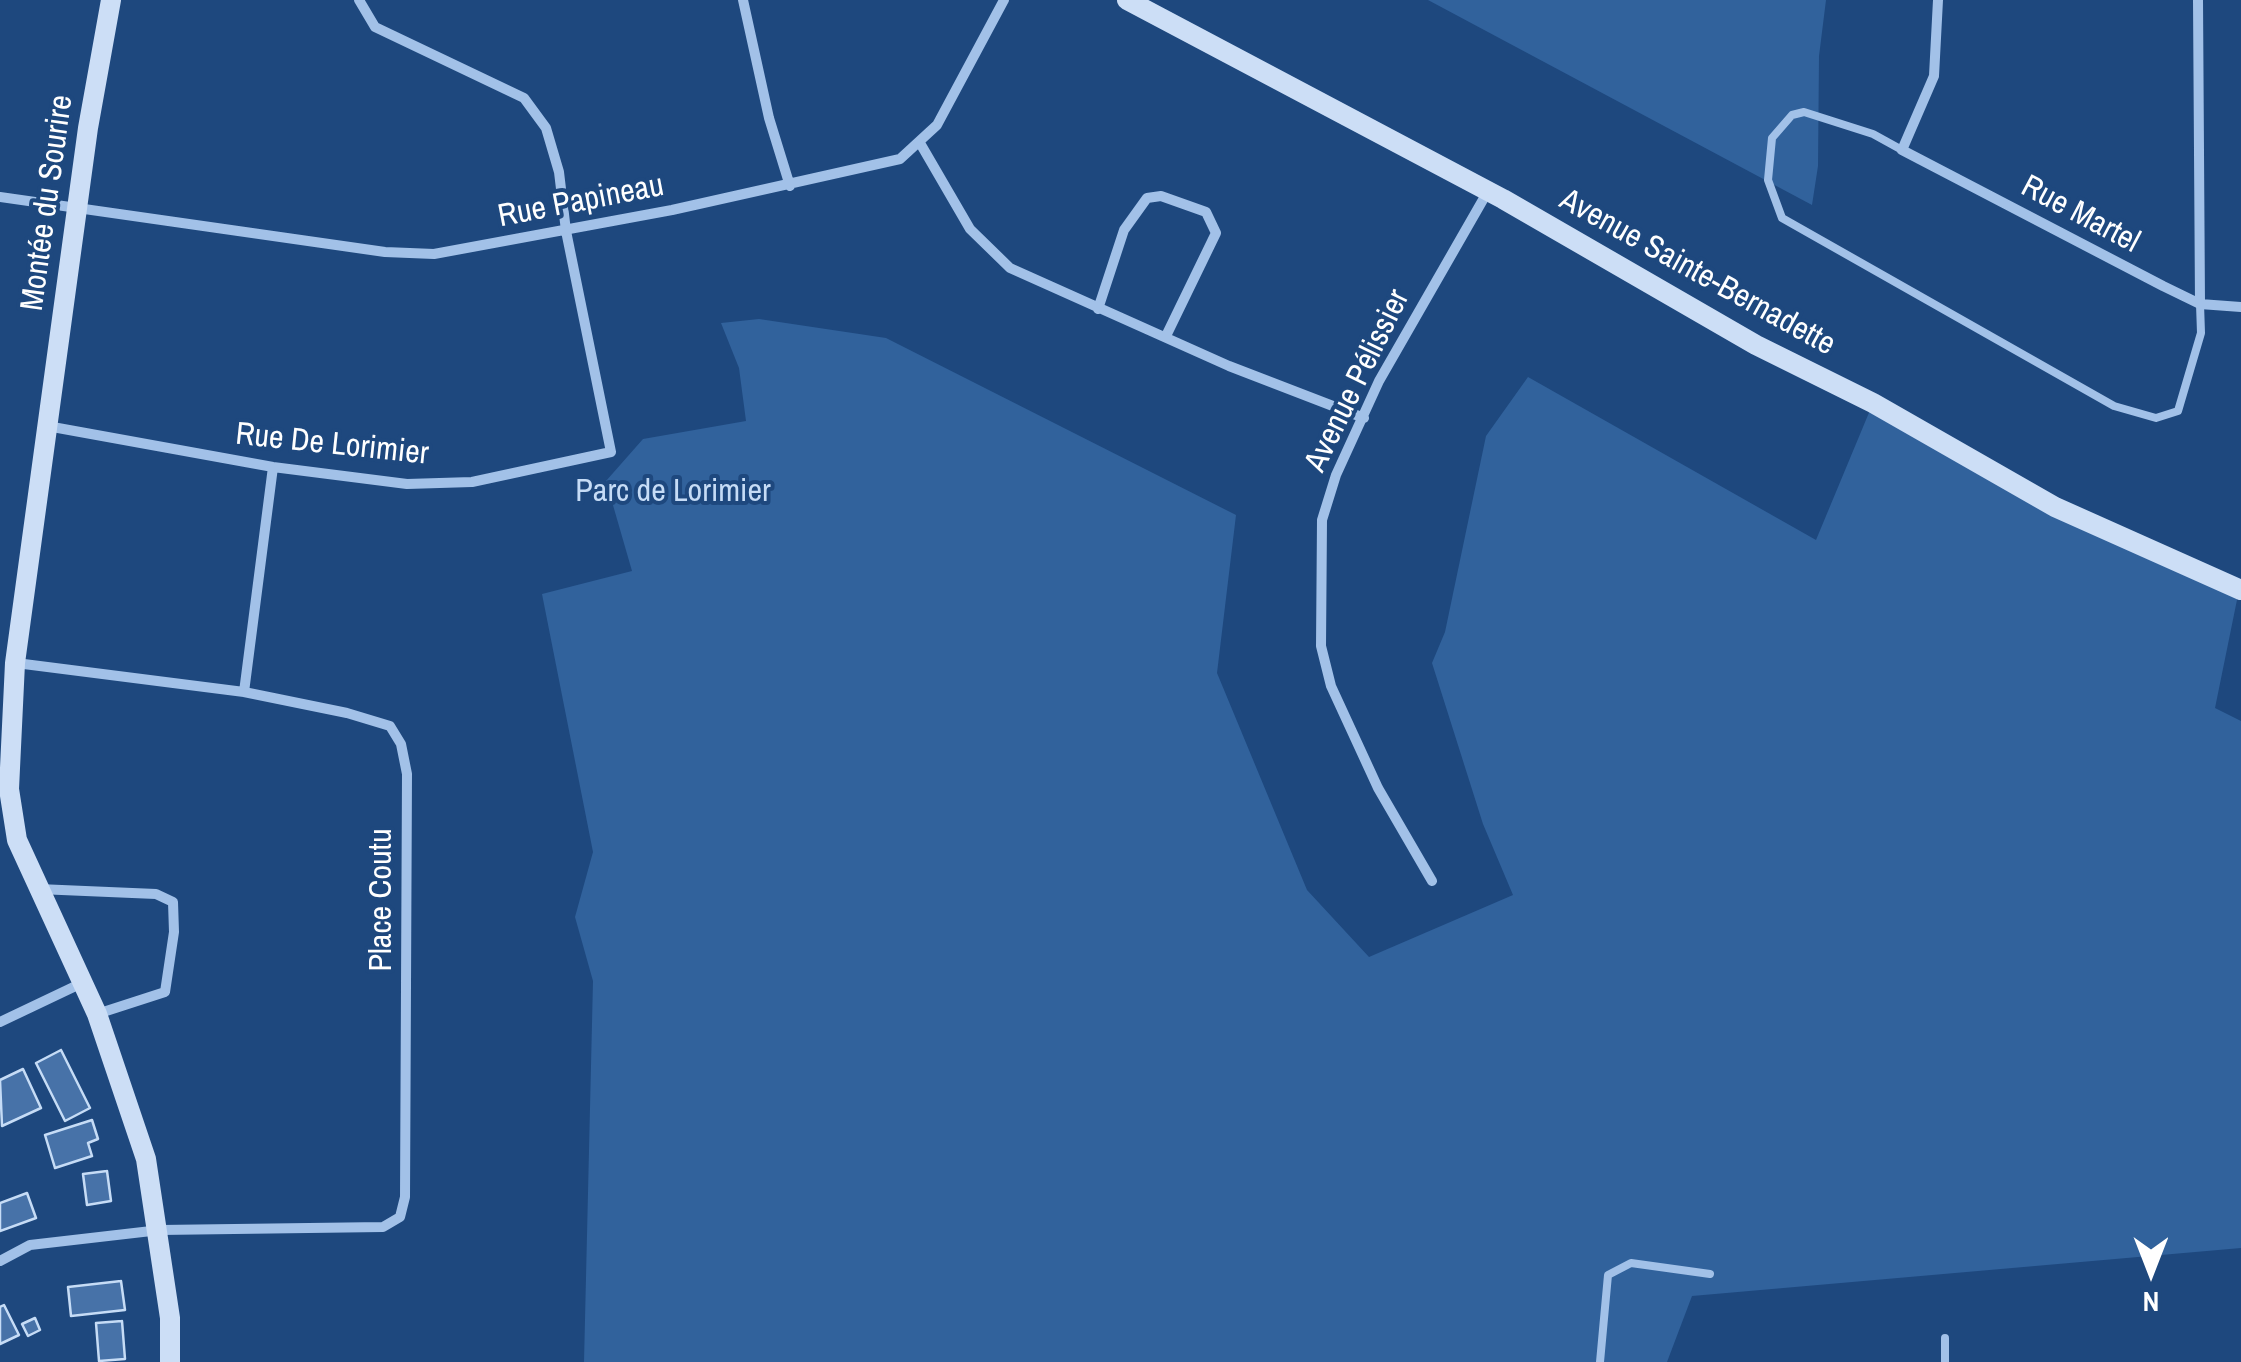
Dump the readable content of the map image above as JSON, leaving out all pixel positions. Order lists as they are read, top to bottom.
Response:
{
  "streets": {
    "street": [
      "Rue Papineau",
      "Montée du Sourire",
      "Rue Martel",
      "Avenue Sainte-Bernadette",
      "Avenue Pélissier",
      "Rue De Lorimier",
      "Place Coutu"
    ]
  },
  "crossings": [
    ["Rue Papineau", "Montée du Sourire"],
    ["Rue Papineau", "Rue De Lorimier"],
    ["Montée du Sourire", "Rue De Lorimier"],
    ["Montée du Sourire", "Place Coutu"],
    ["Avenue Sainte-Bernadette", "Avenue Pélissier"]
  ],
  "parks": ["Parc de Lorimier"],
  "north": "bottom"
}
